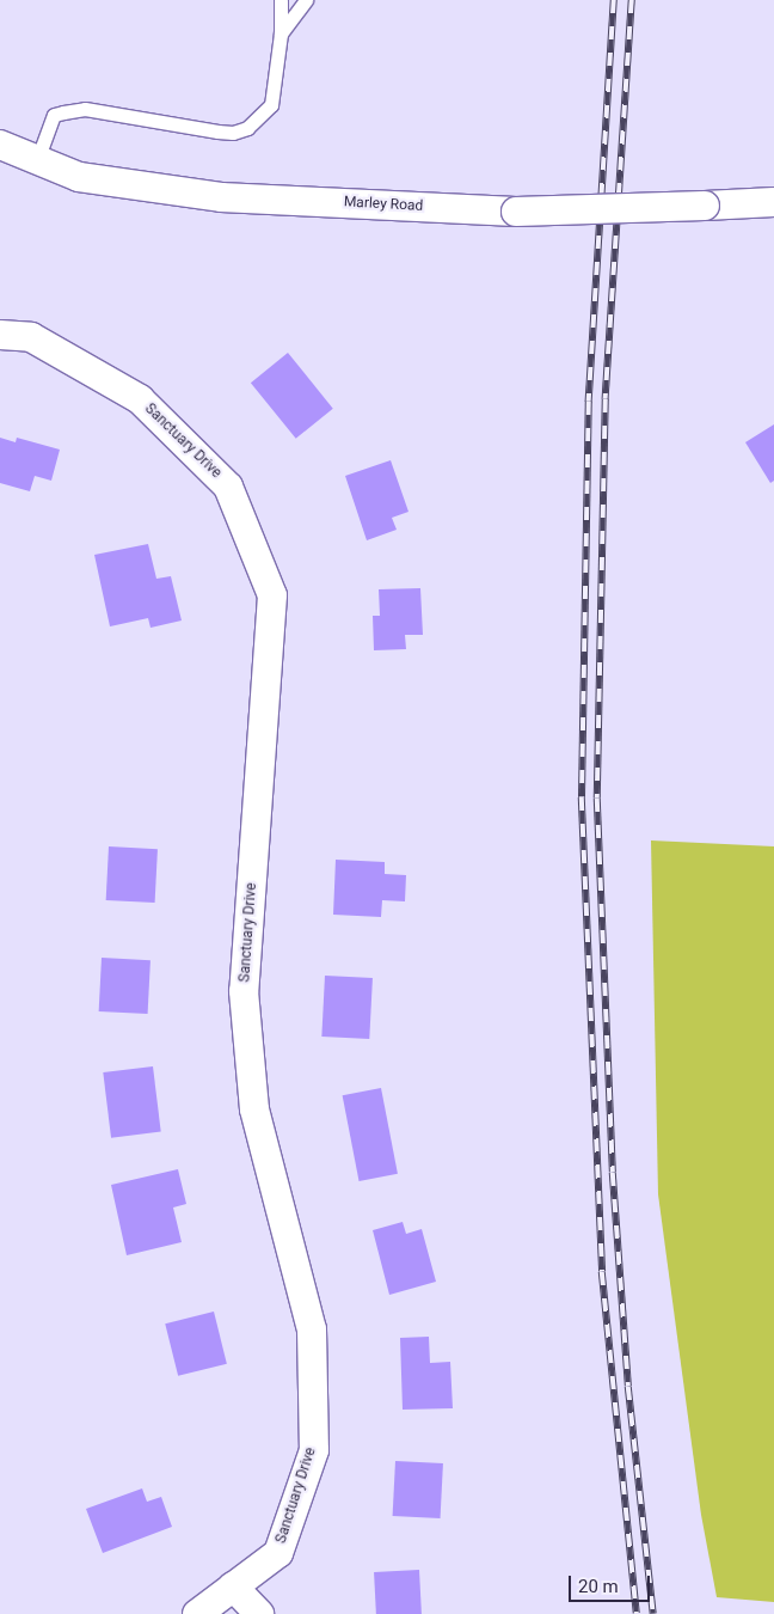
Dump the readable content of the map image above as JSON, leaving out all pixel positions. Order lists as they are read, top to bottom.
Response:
{
  "streets": {
    "street": ["Marley Road", "Sanctuary Drive"]
  },
  "scale_bar": "20 m"
}
